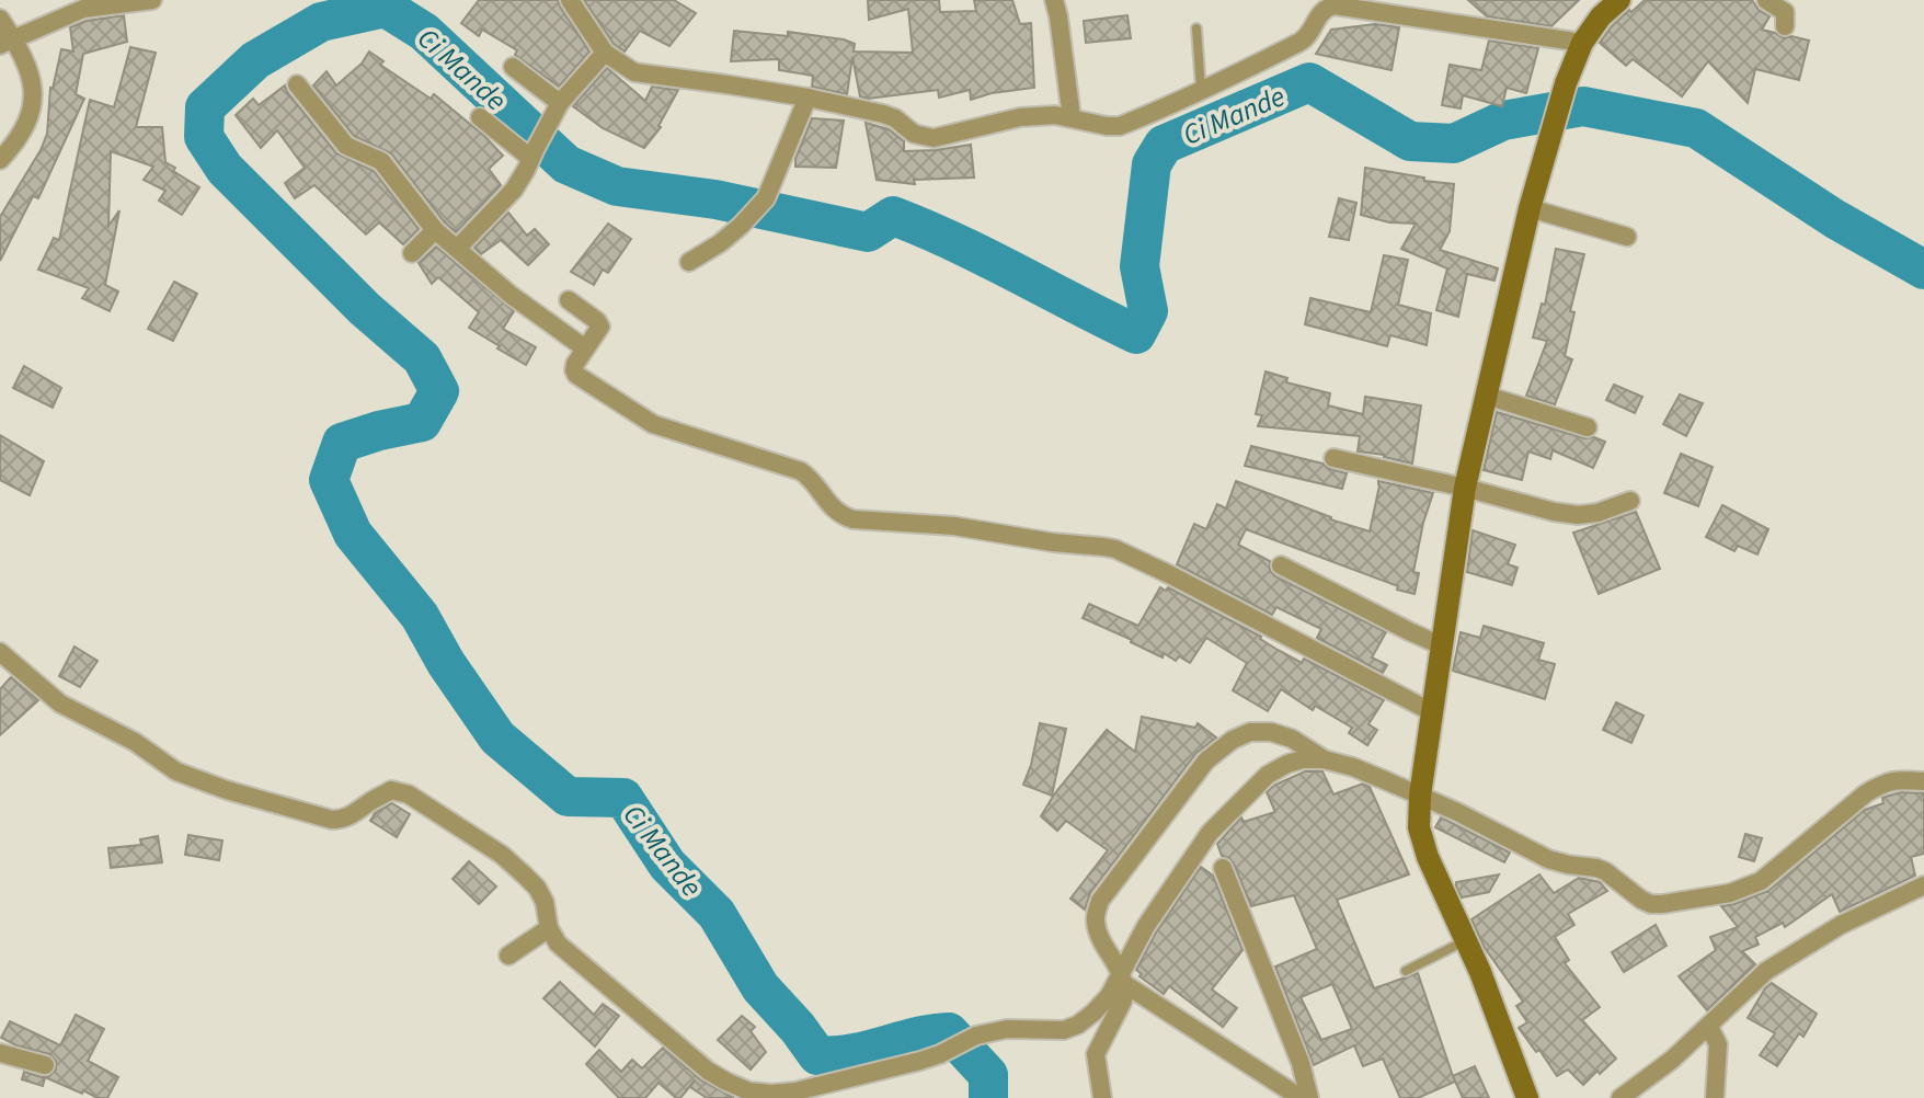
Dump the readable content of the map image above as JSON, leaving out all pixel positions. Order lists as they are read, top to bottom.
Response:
{
  "water": ["Ci Mande"]
}
